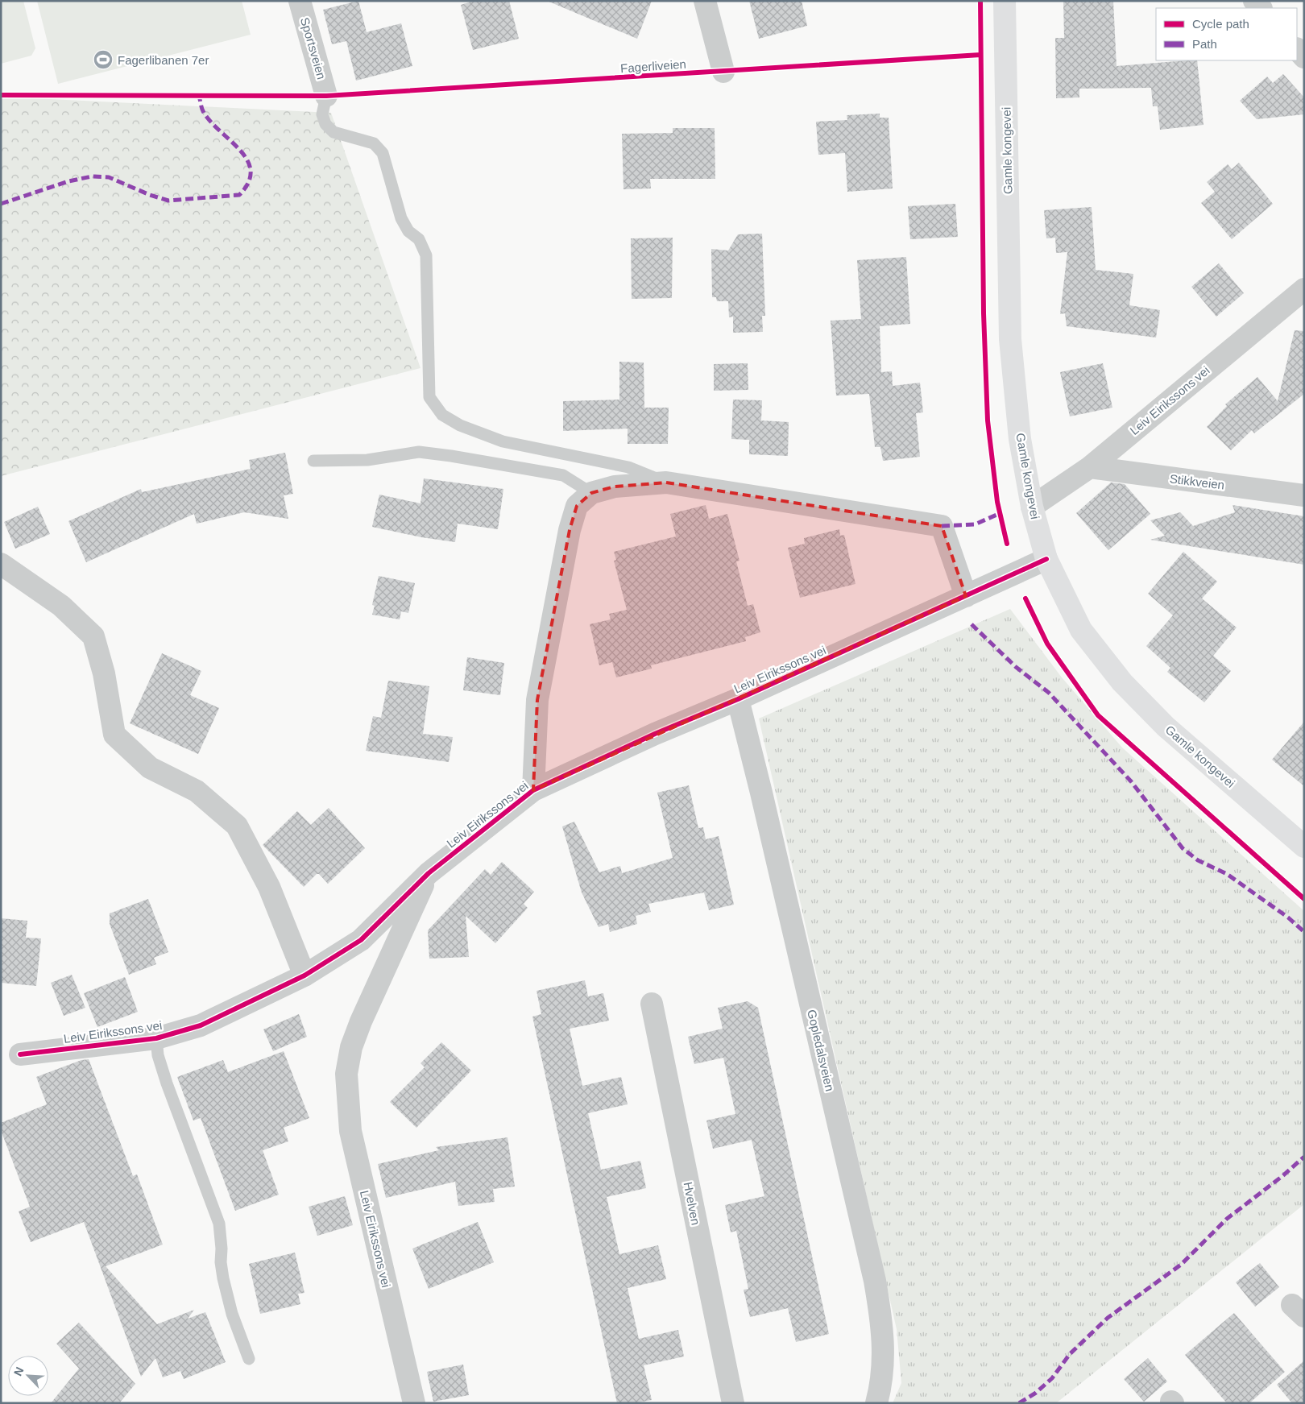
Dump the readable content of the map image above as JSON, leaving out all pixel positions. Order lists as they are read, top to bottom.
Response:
{
  "streets": {
    "street": [
      "Sportsveien",
      "Gamle kongevei",
      "Leiv Eirikssons vei",
      "Stikkveien",
      "Gopledalsveien",
      "Hvelven"
    ],
    "cycle path": ["Fagerliveien"]
  },
  "crossings": [
    ["Gamle kongevei", "Leiv Eirikssons vei"],
    ["Leiv Eirikssons vei", "Stikkveien"],
    ["Leiv Eirikssons vei", "Gopledalsveien"]
  ],
  "places": {
    "sports": ["Fagerlibanen 7er"]
  },
  "legend": ["Cycle path", "Path"],
  "north": "top left"
}
